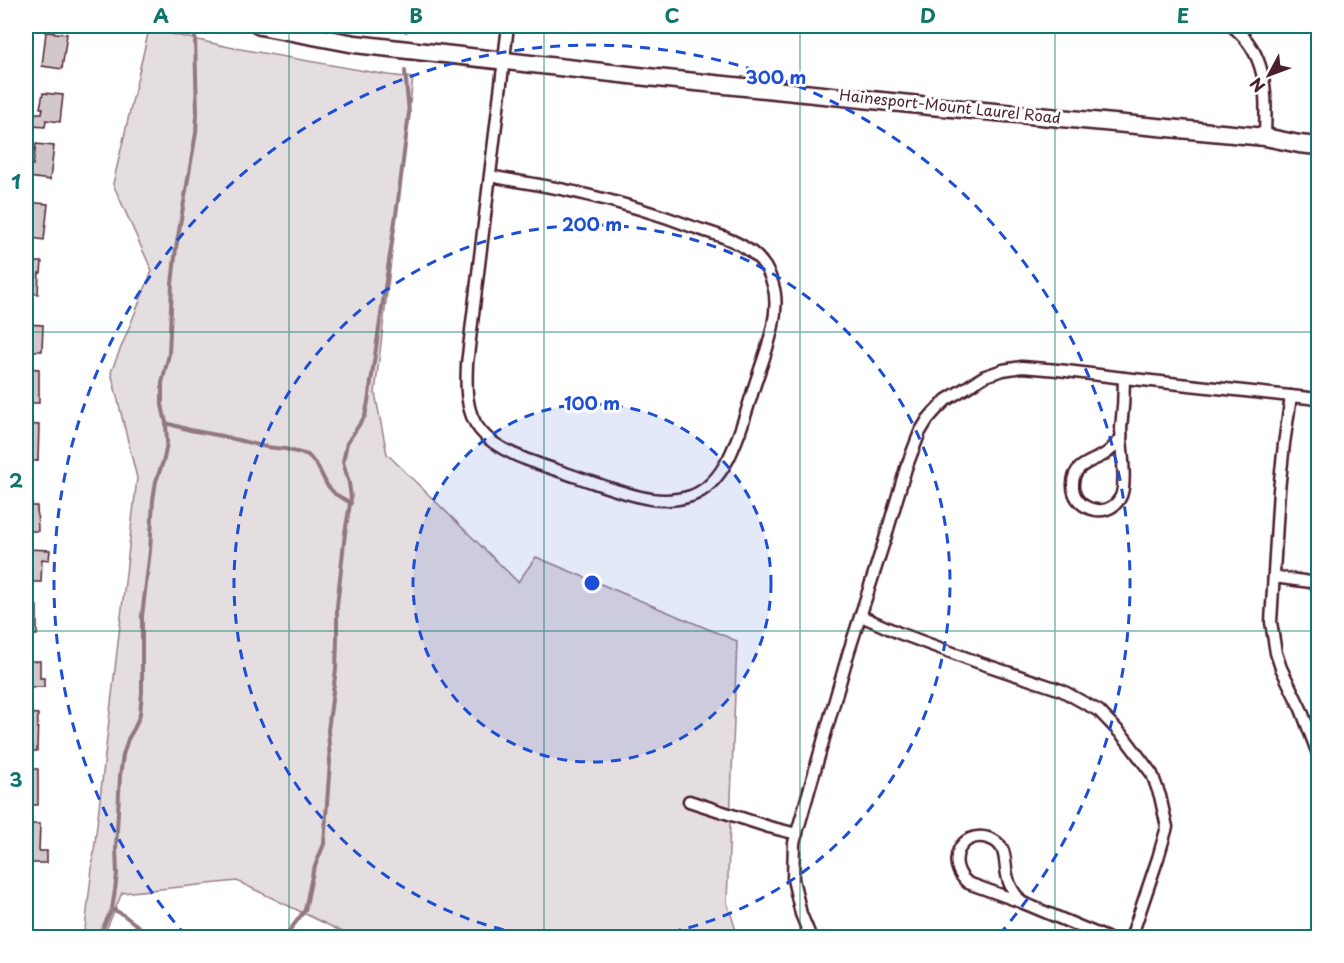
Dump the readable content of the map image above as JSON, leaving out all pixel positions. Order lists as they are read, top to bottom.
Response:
{
  "streets": {
    "main road": ["Hainesport-Mount Laurel Road"]
  },
  "north": "bottom left",
  "grid": {
    "columns": [
      "A",
      "B",
      "C",
      "D",
      "E"
    ],
    "rows": ["1", "2", "3"]
  },
  "rings": ["300 m", "200 m", "100 m"]
}
